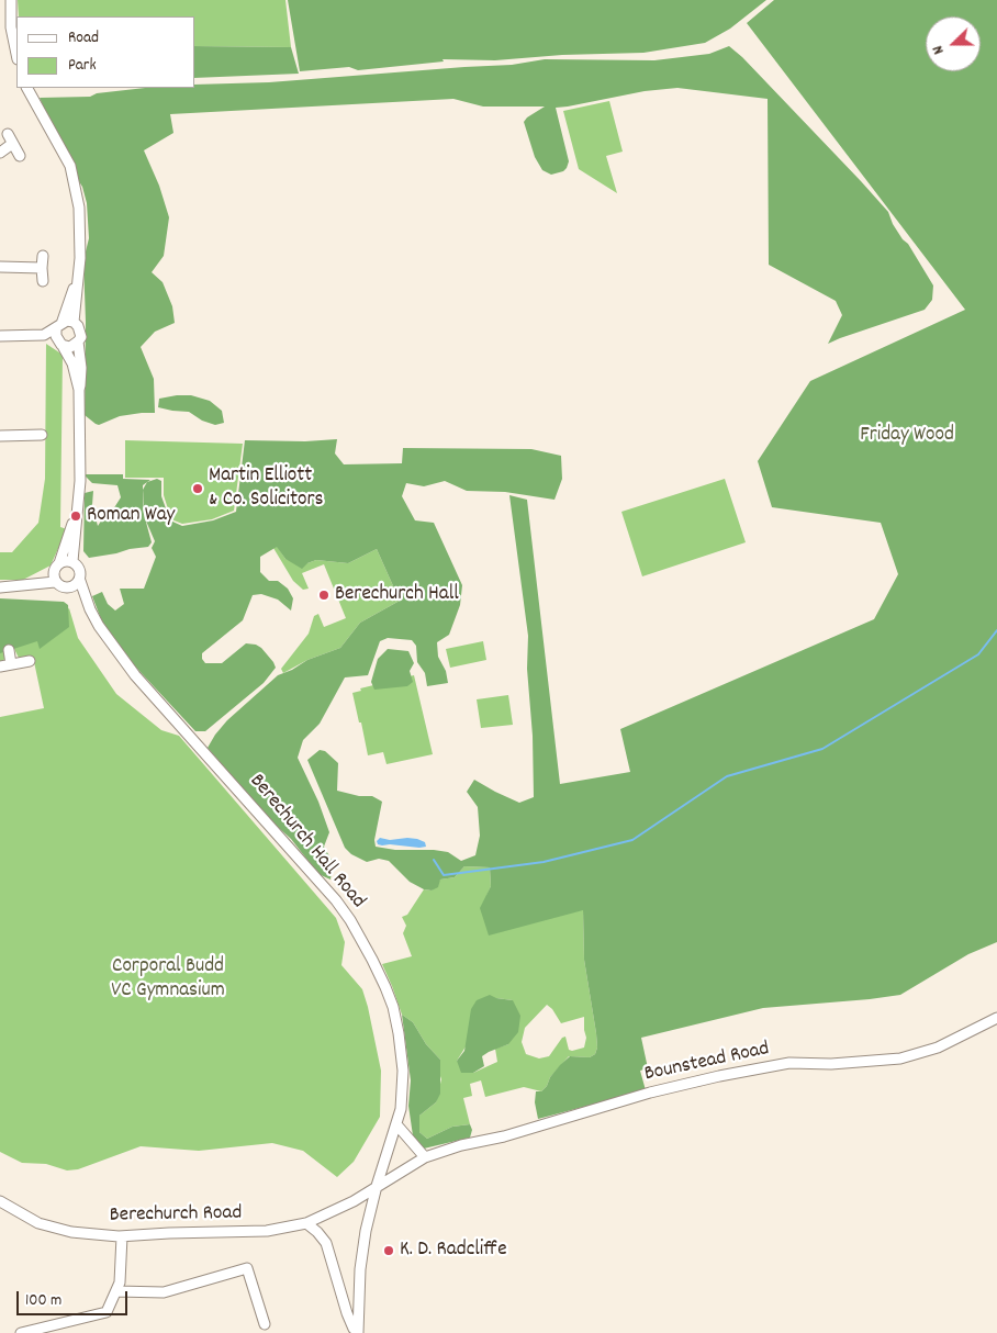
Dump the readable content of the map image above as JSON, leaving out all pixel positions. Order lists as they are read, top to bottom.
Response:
{
  "streets": {
    "street": ["Berechurch Hall Road", "Bounstead Road", "Berechurch Road"]
  },
  "crossings": [
    ["Berechurch Hall Road", "Bounstead Road"],
    ["Berechurch Hall Road", "Berechurch Road"],
    ["Bounstead Road", "Berechurch Road"]
  ],
  "parks": ["Friday Wood", "Corporal Budd VC Gymnasium"],
  "places": [
    "Martin Elliott & Co. Solicitors",
    "Roman Way",
    "Berechurch Hall",
    "K. D. Radcliffe"
  ],
  "legend": ["Road", "Park"],
  "scale_bar": "100 m",
  "north": "left"
}
